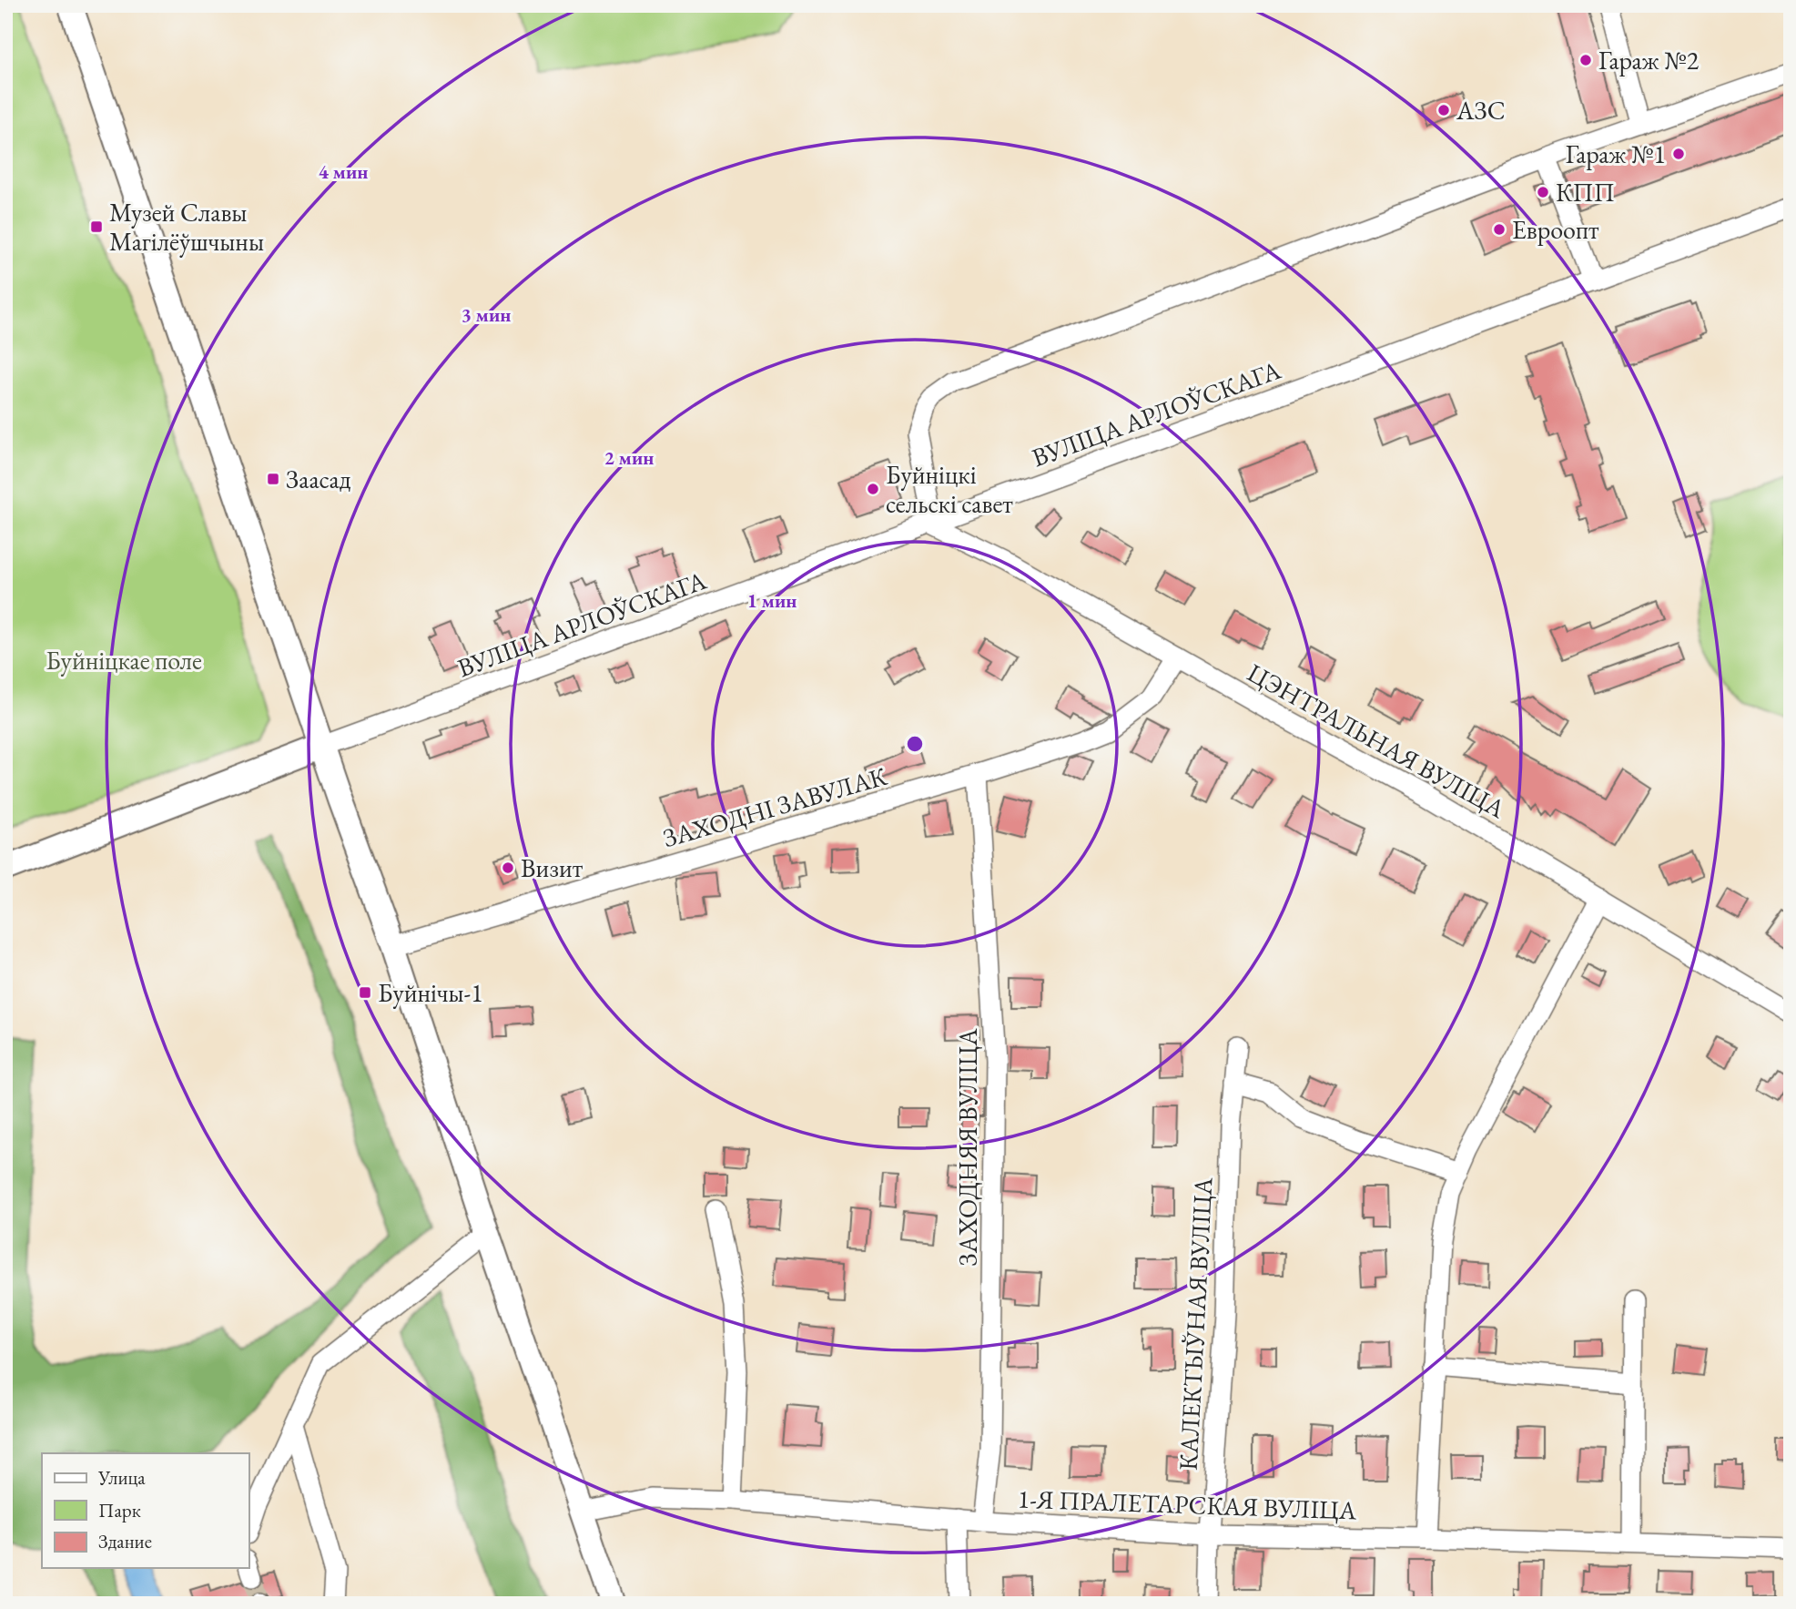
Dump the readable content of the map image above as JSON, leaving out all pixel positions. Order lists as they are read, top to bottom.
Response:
{
  "streets": {
    "street": [
      "ВУЛІЦА АРЛОЎСКАГА",
      "ЦЭНТРАЛЬНАЯ ВУЛІЦА",
      "ЗАХОДНІ ЗАВУЛАК",
      "ЗАХОДНЯЯ ВУЛІЦА",
      "КАЛЕКТЫЎНАЯ ВУЛІЦА",
      "1-Я ПРАЛЕТАРСКАЯ ВУЛІЦА"
    ]
  },
  "crossings": [
    ["ВУЛІЦА АРЛОЎСКАГА", "ЦЭНТРАЛЬНАЯ ВУЛІЦА"],
    ["ЦЭНТРАЛЬНАЯ ВУЛІЦА", "ЗАХОДНІ ЗАВУЛАК"],
    ["ЗАХОДНІ ЗАВУЛАК", "ЗАХОДНЯЯ ВУЛІЦА"],
    ["ЗАХОДНЯЯ ВУЛІЦА", "1-Я ПРАЛЕТАРСКАЯ ВУЛІЦА"],
    ["КАЛЕКТЫЎНАЯ ВУЛІЦА", "1-Я ПРАЛЕТАРСКАЯ ВУЛІЦА"]
  ],
  "parks": ["Буйніцкае поле"],
  "places": {
    "other": [
      "Гараж №2",
      "АЗС",
      "Гараж №1",
      "КПП",
      "Евроопт",
      "Буйніцкі сельскі савет",
      "Визит"
    ],
    "transit": ["Музей Славы Магілёўшчыны", "Заасад", "Буйнічы-1"]
  },
  "legend": ["Улица", "Парк", "Здание"],
  "rings": [
    "4 мин",
    "3 мин",
    "2 мин",
    "1 мин"
  ]
}
